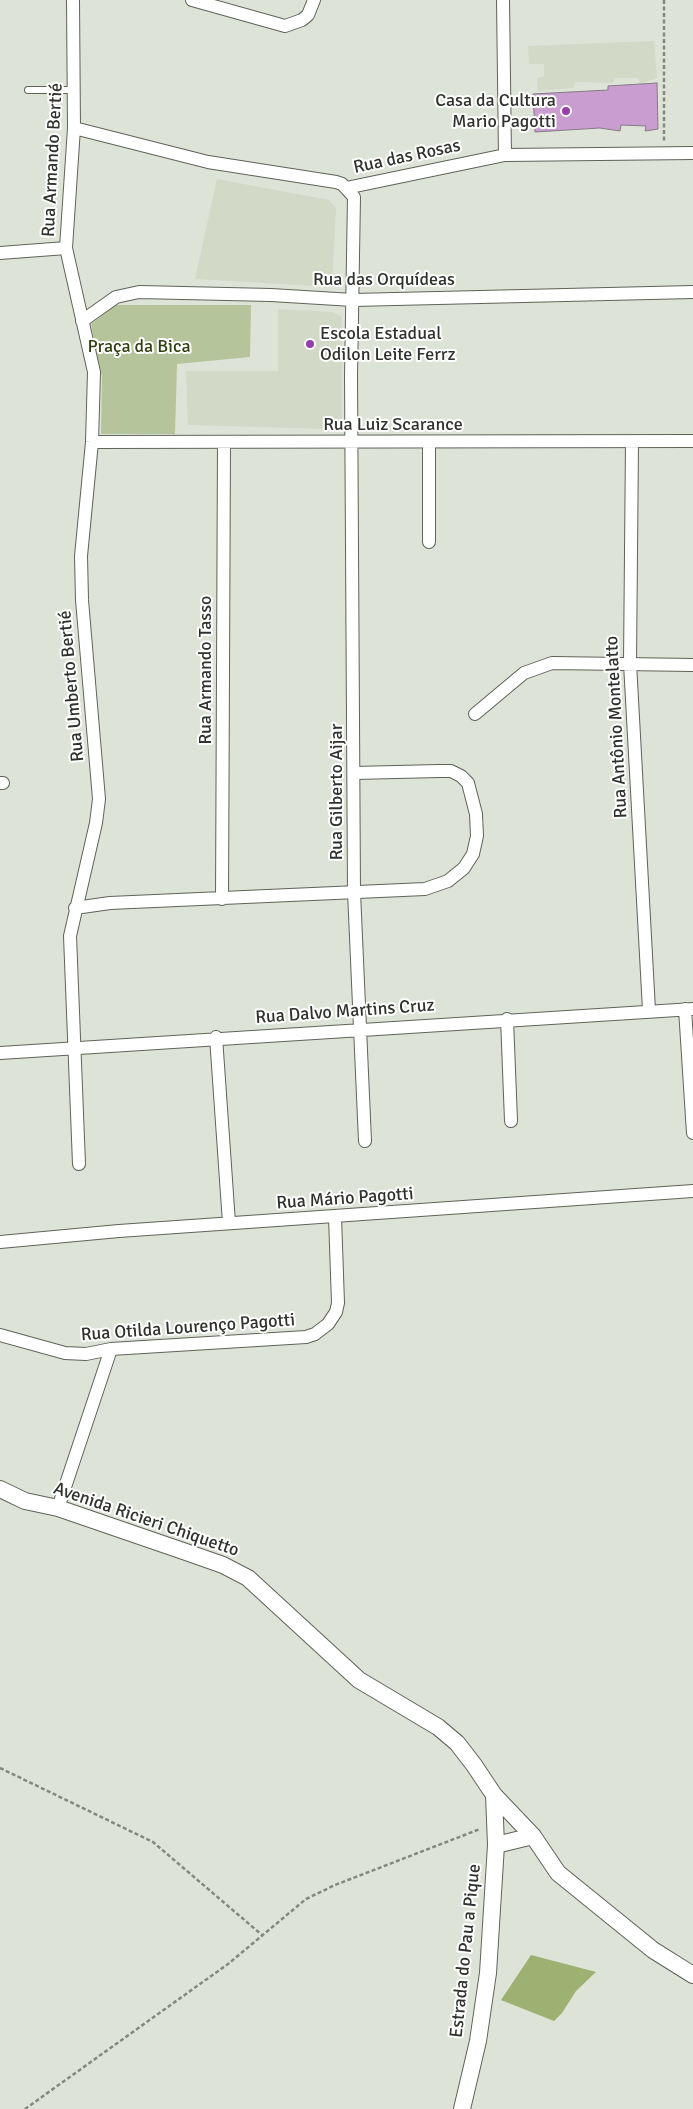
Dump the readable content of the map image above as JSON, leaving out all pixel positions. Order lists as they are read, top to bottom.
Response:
{
  "streets": {
    "street": [
      "Rua das Rosas",
      "Rua Armando Bertié",
      "Rua das Orquídeas",
      "Rua Luiz Scarance",
      "Rua Armando Tasso",
      "Rua Umberto Bertié",
      "Rua Antônio Montelatto",
      "Rua Gilberto Aijar",
      "Rua Dalvo Martins Cruz",
      "Rua Mário Pagotti",
      "Rua Otilda Lourenço Pagotti",
      "Avenida Ricieri Chiquetto",
      "Estrada do Pau a Pique"
    ]
  },
  "crossings": [
    ["Rua das Rosas", "Rua Armando Bertié"],
    ["Rua das Rosas", "Rua Gilberto Aijar"],
    ["Rua Armando Bertié", "Rua das Orquídeas"],
    ["Rua Armando Bertié", "Rua Umberto Bertié"],
    ["Rua das Orquídeas", "Rua Umberto Bertié"],
    ["Rua das Orquídeas", "Rua Gilberto Aijar"],
    ["Rua Luiz Scarance", "Rua Armando Tasso"],
    ["Rua Luiz Scarance", "Rua Umberto Bertié"],
    ["Rua Luiz Scarance", "Rua Antônio Montelatto"],
    ["Rua Luiz Scarance", "Rua Gilberto Aijar"],
    ["Rua Umberto Bertié", "Rua Dalvo Martins Cruz"],
    ["Rua Antônio Montelatto", "Rua Dalvo Martins Cruz"],
    ["Rua Gilberto Aijar", "Rua Dalvo Martins Cruz"],
    ["Rua Mário Pagotti", "Rua Otilda Lourenço Pagotti"],
    ["Avenida Ricieri Chiquetto", "Estrada do Pau a Pique"]
  ],
  "parks": ["Praça da Bica"],
  "places": ["Casa da Cultura Mario Pagotti", "Escola Estadual Odilon Leite Ferrz"]
}
